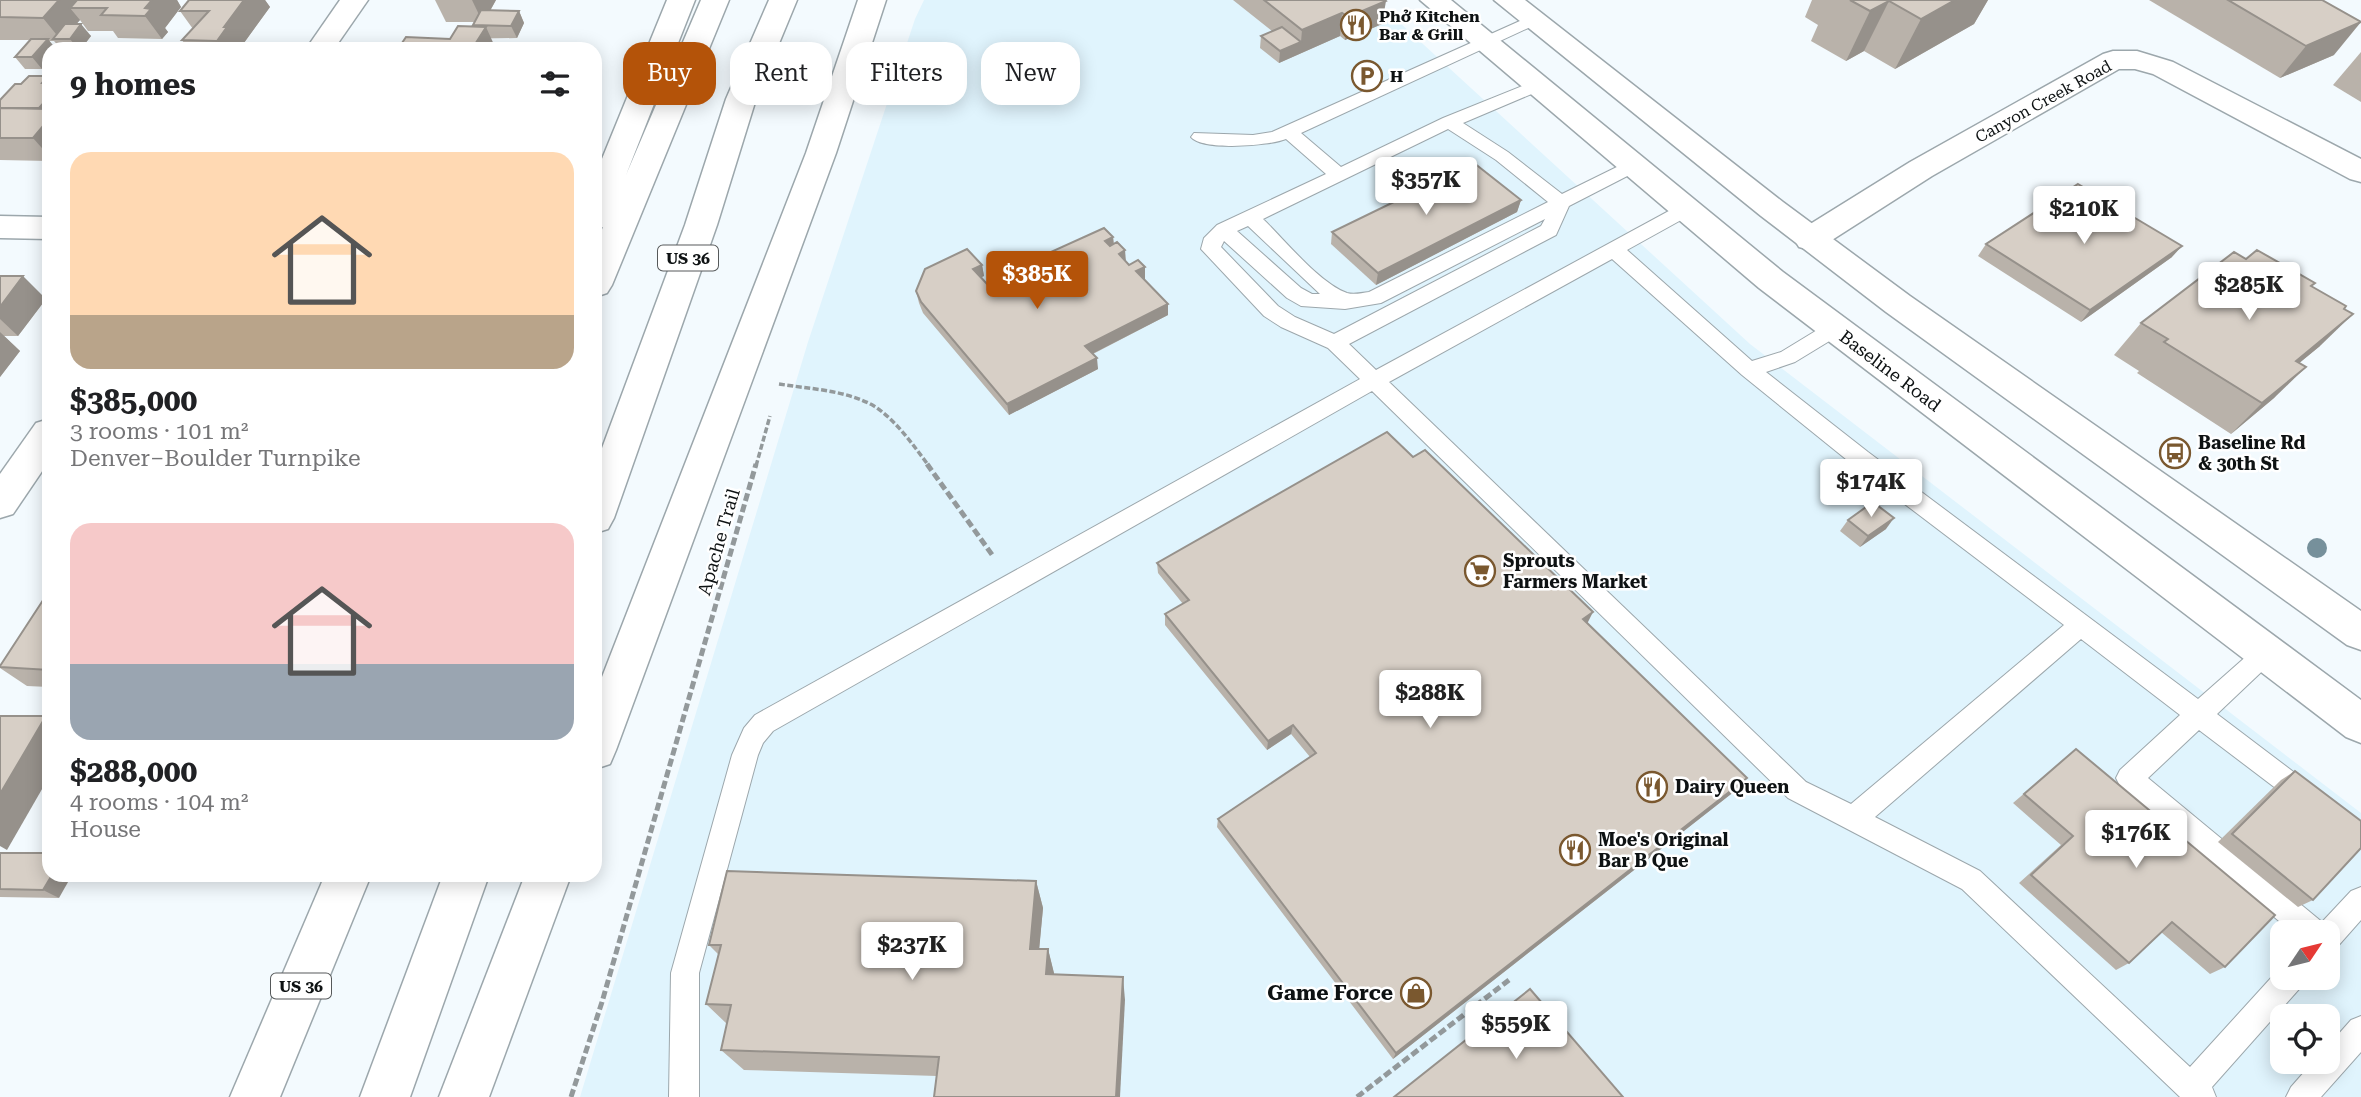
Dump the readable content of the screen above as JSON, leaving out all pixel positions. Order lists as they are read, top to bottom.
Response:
{
  "streets": {
    "main road": ["Canyon Creek Road", "US 36", "Baseline Road"],
    "path": ["Apache Trail"]
  },
  "places": {
    "restaurant": ["Phở Kitchen Bar & Grill", "Dairy Queen", "Moe's Original Bar B Que"],
    "parking": ["H"],
    "bus stop": ["Baseline Rd & 30th St"],
    "supermarket": ["Sprouts Farmers Market"],
    "shop": ["Game Force"]
  },
  "north": "top right",
  "page": {
    "chip": [
      "Buy",
      "Rent",
      "Filters",
      "New"
    ],
    "heading": "9 homes",
    "list": [
      {
        "name": "$385,000",
        "note": "3 rooms · 101 m² · Denver–Boulder Turnpike"
      },
      {
        "name": "$288,000",
        "note": "4 rooms · 104 m² · House"
      }
    ],
    "price": [
      "$357K",
      "$210K",
      "$385K",
      "$285K",
      "$174K",
      "$288K",
      "$176K",
      "$237K",
      "$559K"
    ]
  }
}
